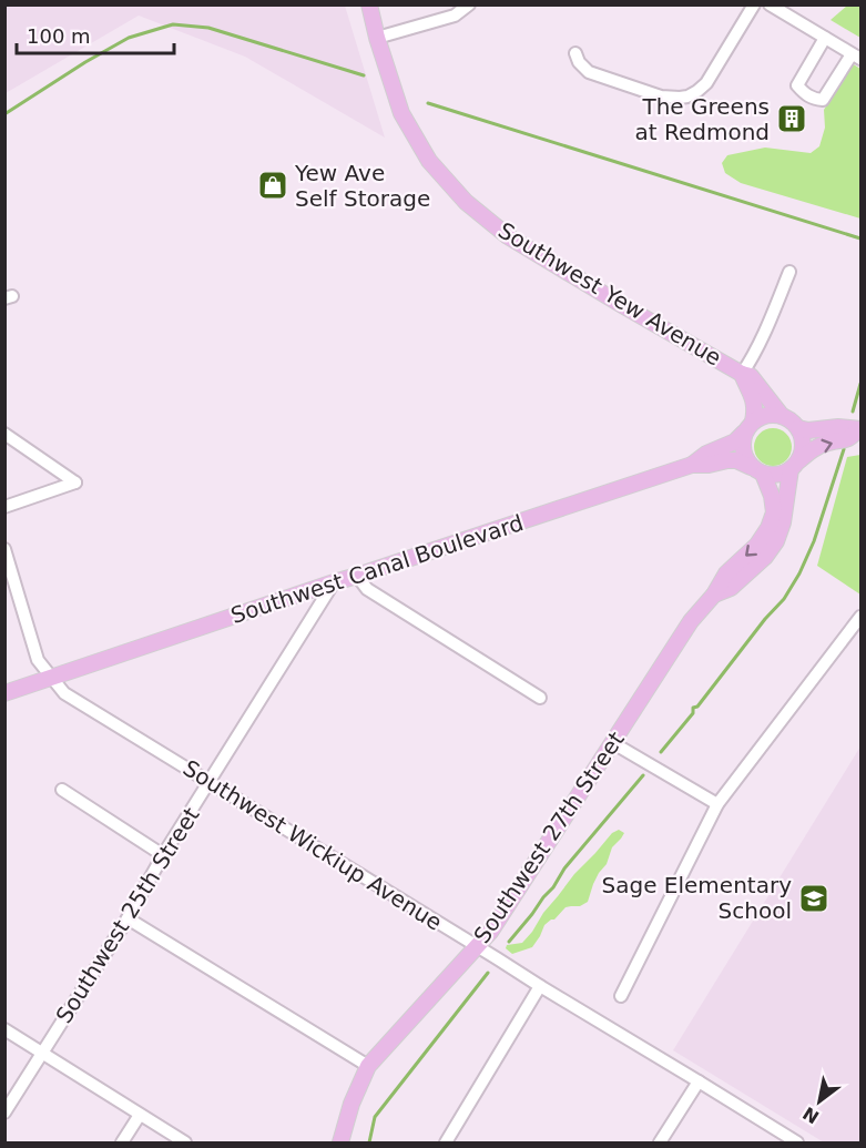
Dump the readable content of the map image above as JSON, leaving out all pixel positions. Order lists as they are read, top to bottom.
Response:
{
  "streets": {
    "main road": ["Southwest Yew Avenue", "Southwest Canal Boulevard", "Southwest 27th Street"],
    "street": ["Southwest Wickiup Avenue", "Southwest 25th Street"]
  },
  "crossings": [
    ["Southwest Yew Avenue", "Southwest Canal Boulevard"],
    ["Southwest Yew Avenue", "Southwest 27th Street"],
    ["Southwest Canal Boulevard", "Southwest 27th Street"],
    ["Southwest Canal Boulevard", "Southwest Wickiup Avenue"],
    ["Southwest Canal Boulevard", "Southwest 25th Street"],
    ["Southwest 27th Street", "Southwest Wickiup Avenue"],
    ["Southwest Wickiup Avenue", "Southwest 25th Street"]
  ],
  "places": {
    "building": ["The Greens at Redmond"],
    "shop": ["Yew Ave Self Storage"],
    "school or university": ["Sage Elementary School"]
  },
  "scale_bar": "100 m",
  "north": "bottom left"
}
